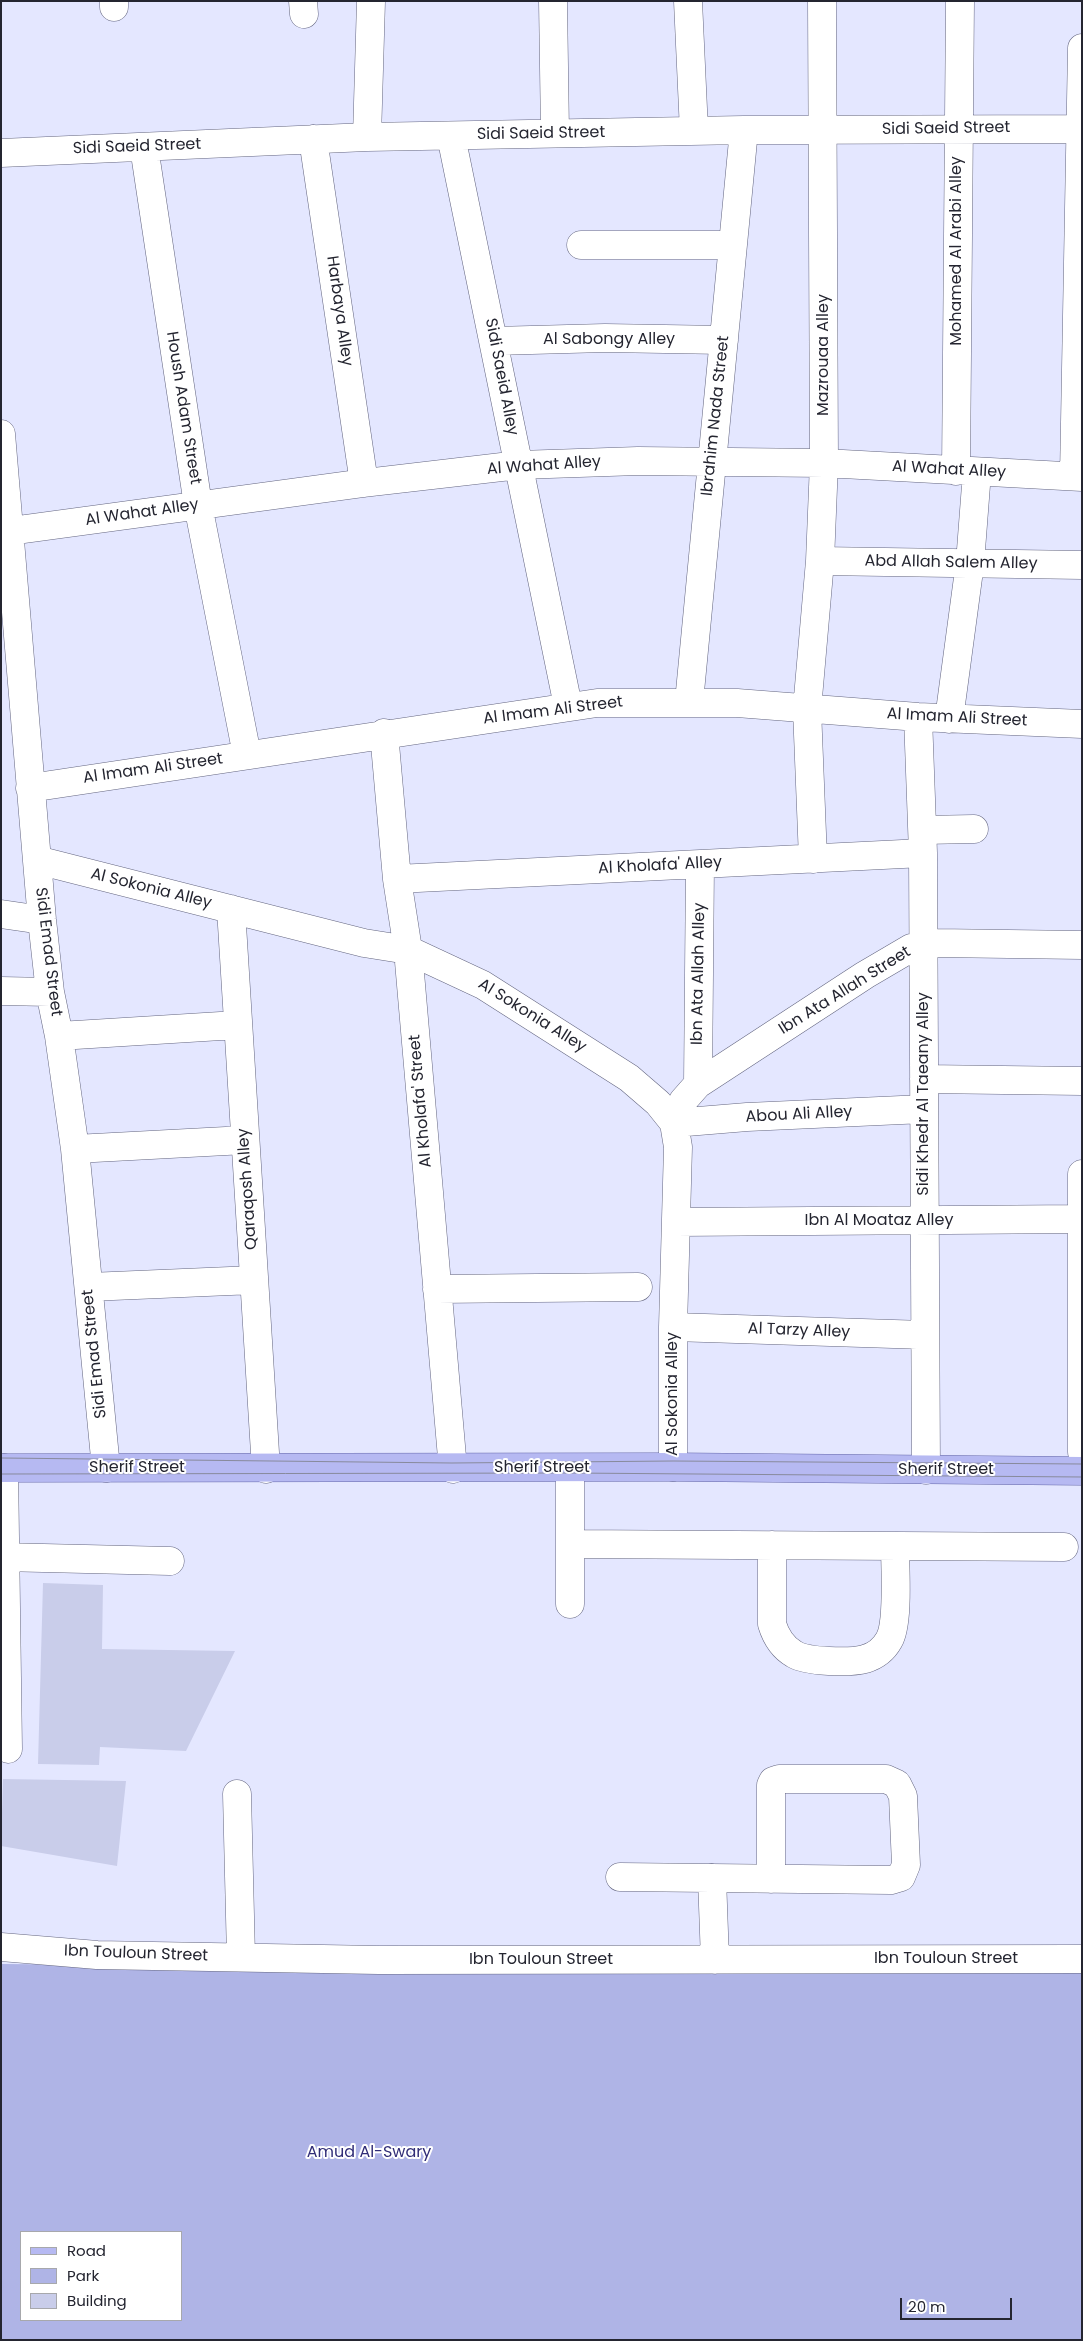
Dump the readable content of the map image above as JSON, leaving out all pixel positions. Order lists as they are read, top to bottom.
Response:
{
  "streets": {
    "main road": ["Sherif Street"],
    "street": [
      "Sidi Saeid Street",
      "Mohamed Al Arabi Alley",
      "Harbaya Alley",
      "Al Sabongy Alley",
      "Mazrouaa Alley",
      "Sidi Saeid Alley",
      "Housh Adam Street",
      "Ibrahim Nada Street",
      "Al Wahat Alley",
      "Abd Allah Salem Alley",
      "Al Imam Ali Street",
      "Al Kholafa' Alley",
      "Al Sokonia Alley",
      "Sidi Emad Street",
      "Ibn Ata Allah Alley",
      "Ibn Ata Allah Street",
      "Sidi Khedr Al Taeany Alley",
      "Al Kholafa' Street",
      "Abou Ali Alley",
      "Qaraqosh Alley",
      "Ibn Al Moataz Alley",
      "Al Tarzy Alley",
      "Ibn Touloun Street"
    ]
  },
  "crossings": [
    ["Sidi Saeid Street", "Mohamed Al Arabi Alley"],
    ["Sidi Saeid Street", "Harbaya Alley"],
    ["Sidi Saeid Street", "Mazrouaa Alley"],
    ["Sidi Saeid Street", "Sidi Saeid Alley"],
    ["Sidi Saeid Street", "Housh Adam Street"],
    ["Sidi Saeid Street", "Ibrahim Nada Street"],
    ["Mohamed Al Arabi Alley", "Al Wahat Alley"],
    ["Mohamed Al Arabi Alley", "Abd Allah Salem Alley"],
    ["Mohamed Al Arabi Alley", "Al Imam Ali Street"],
    ["Harbaya Alley", "Al Wahat Alley"],
    ["Al Sabongy Alley", "Sidi Saeid Alley"],
    ["Al Sabongy Alley", "Ibrahim Nada Street"],
    ["Mazrouaa Alley", "Al Wahat Alley"],
    ["Mazrouaa Alley", "Abd Allah Salem Alley"],
    ["Mazrouaa Alley", "Al Imam Ali Street"],
    ["Mazrouaa Alley", "Al Kholafa' Alley"],
    ["Sidi Saeid Alley", "Al Wahat Alley"],
    ["Sidi Saeid Alley", "Al Imam Ali Street"],
    ["Housh Adam Street", "Al Wahat Alley"],
    ["Housh Adam Street", "Al Imam Ali Street"],
    ["Ibrahim Nada Street", "Al Wahat Alley"],
    ["Ibrahim Nada Street", "Al Imam Ali Street"],
    ["Al Wahat Alley", "Sidi Emad Street"],
    ["Al Imam Ali Street", "Sidi Emad Street"],
    ["Al Imam Ali Street", "Sidi Khedr Al Taeany Alley"],
    ["Al Imam Ali Street", "Al Kholafa' Street"],
    ["Al Kholafa' Alley", "Ibn Ata Allah Alley"],
    ["Al Kholafa' Alley", "Sidi Khedr Al Taeany Alley"],
    ["Al Kholafa' Alley", "Al Kholafa' Street"],
    ["Al Sokonia Alley", "Sidi Emad Street"],
    ["Al Sokonia Alley", "Ibn Ata Allah Street"],
    ["Al Sokonia Alley", "Al Kholafa' Street"],
    ["Al Sokonia Alley", "Abou Ali Alley"],
    ["Al Sokonia Alley", "Qaraqosh Alley"],
    ["Al Sokonia Alley", "Ibn Al Moataz Alley"],
    ["Al Sokonia Alley", "Al Tarzy Alley"],
    ["Al Sokonia Alley", "Sherif Street"],
    ["Sidi Emad Street", "Sherif Street"],
    ["Ibn Ata Allah Alley", "Ibn Ata Allah Street"],
    ["Ibn Ata Allah Street", "Sidi Khedr Al Taeany Alley"],
    ["Ibn Ata Allah Street", "Abou Ali Alley"],
    ["Sidi Khedr Al Taeany Alley", "Abou Ali Alley"],
    ["Sidi Khedr Al Taeany Alley", "Ibn Al Moataz Alley"],
    ["Sidi Khedr Al Taeany Alley", "Al Tarzy Alley"],
    ["Sidi Khedr Al Taeany Alley", "Sherif Street"],
    ["Al Kholafa' Street", "Sherif Street"],
    ["Qaraqosh Alley", "Sherif Street"]
  ],
  "parks": ["Amud Al-Swary"],
  "legend": ["Road", "Park", "Building"],
  "scale_bar": "20 m"
}
